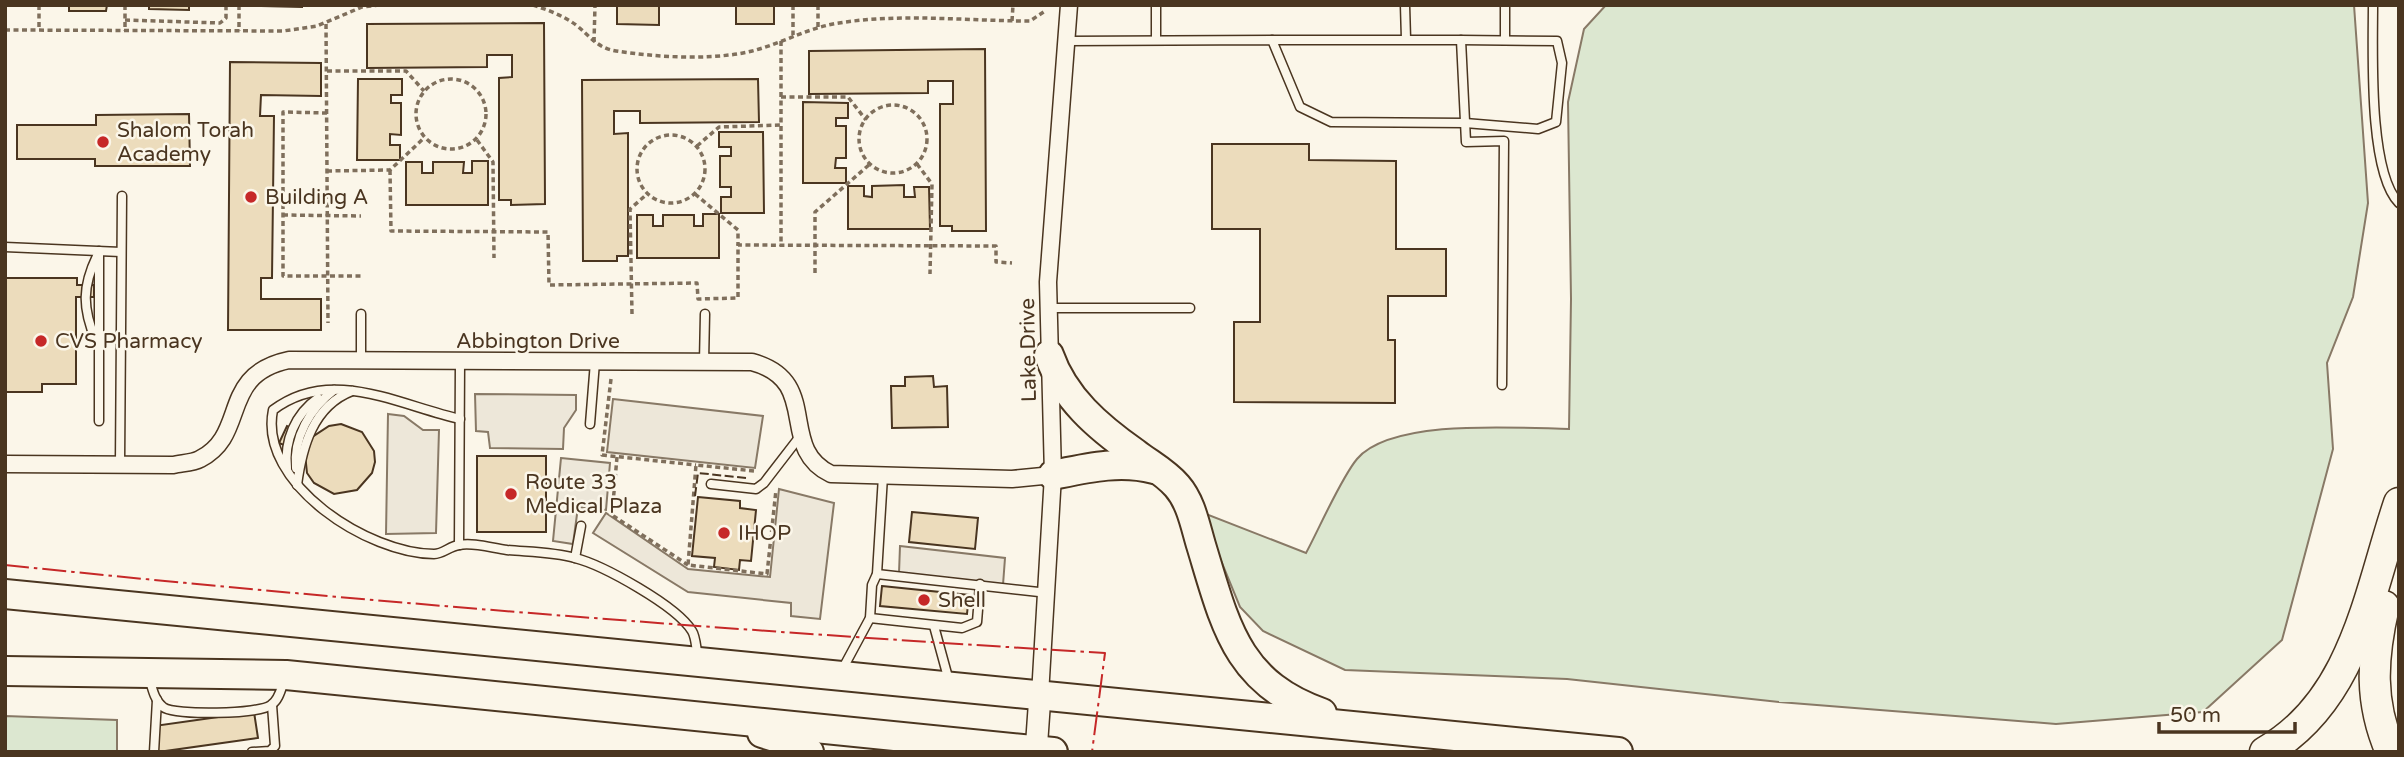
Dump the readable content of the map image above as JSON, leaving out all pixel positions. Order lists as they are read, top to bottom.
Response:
{
  "streets": {
    "street": ["Abbington Drive", "Lake Drive"]
  },
  "crossings": [
    ["Abbington Drive", "Lake Drive"]
  ],
  "places": [
    "Shalom Torah Academy",
    "Building A",
    "CVS Pharmacy",
    "Route 33 Medical Plaza",
    "IHOP",
    "Shell"
  ],
  "scale_bar": "50 m"
}
